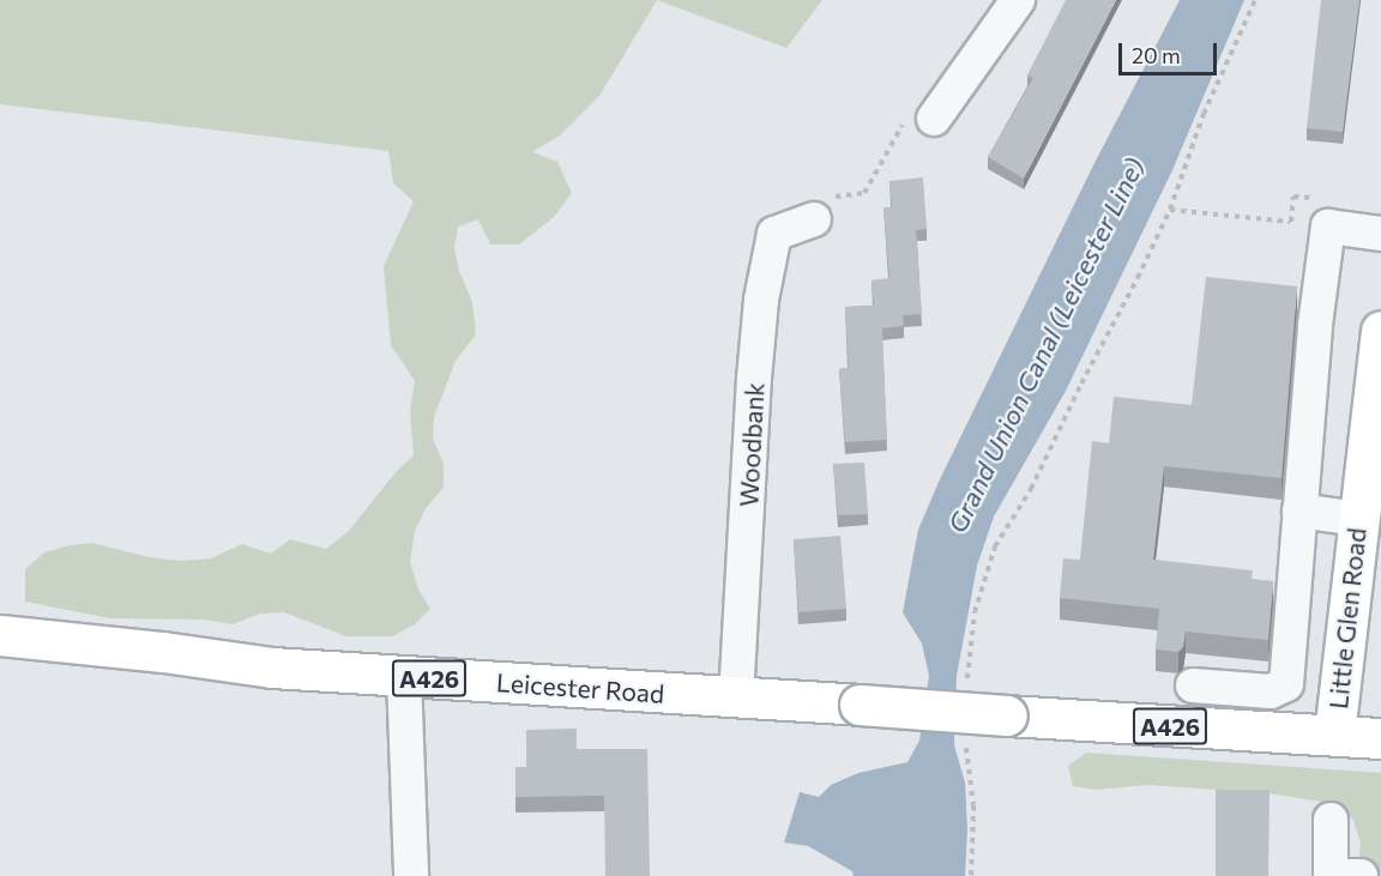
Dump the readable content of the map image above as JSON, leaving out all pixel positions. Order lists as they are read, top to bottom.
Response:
{
  "streets": {
    "main road": ["Little Glen Road", "A426", "Leicester Road"],
    "street": ["Woodbank"]
  },
  "crossings": [
    ["Woodbank", "Leicester Road"],
    ["Little Glen Road", "A426"],
    ["Little Glen Road", "Leicester Road"],
    ["A426", "Leicester Road"]
  ],
  "water": ["Grand Union Canal (Leicester Line)"],
  "scale_bar": "20 m"
}
